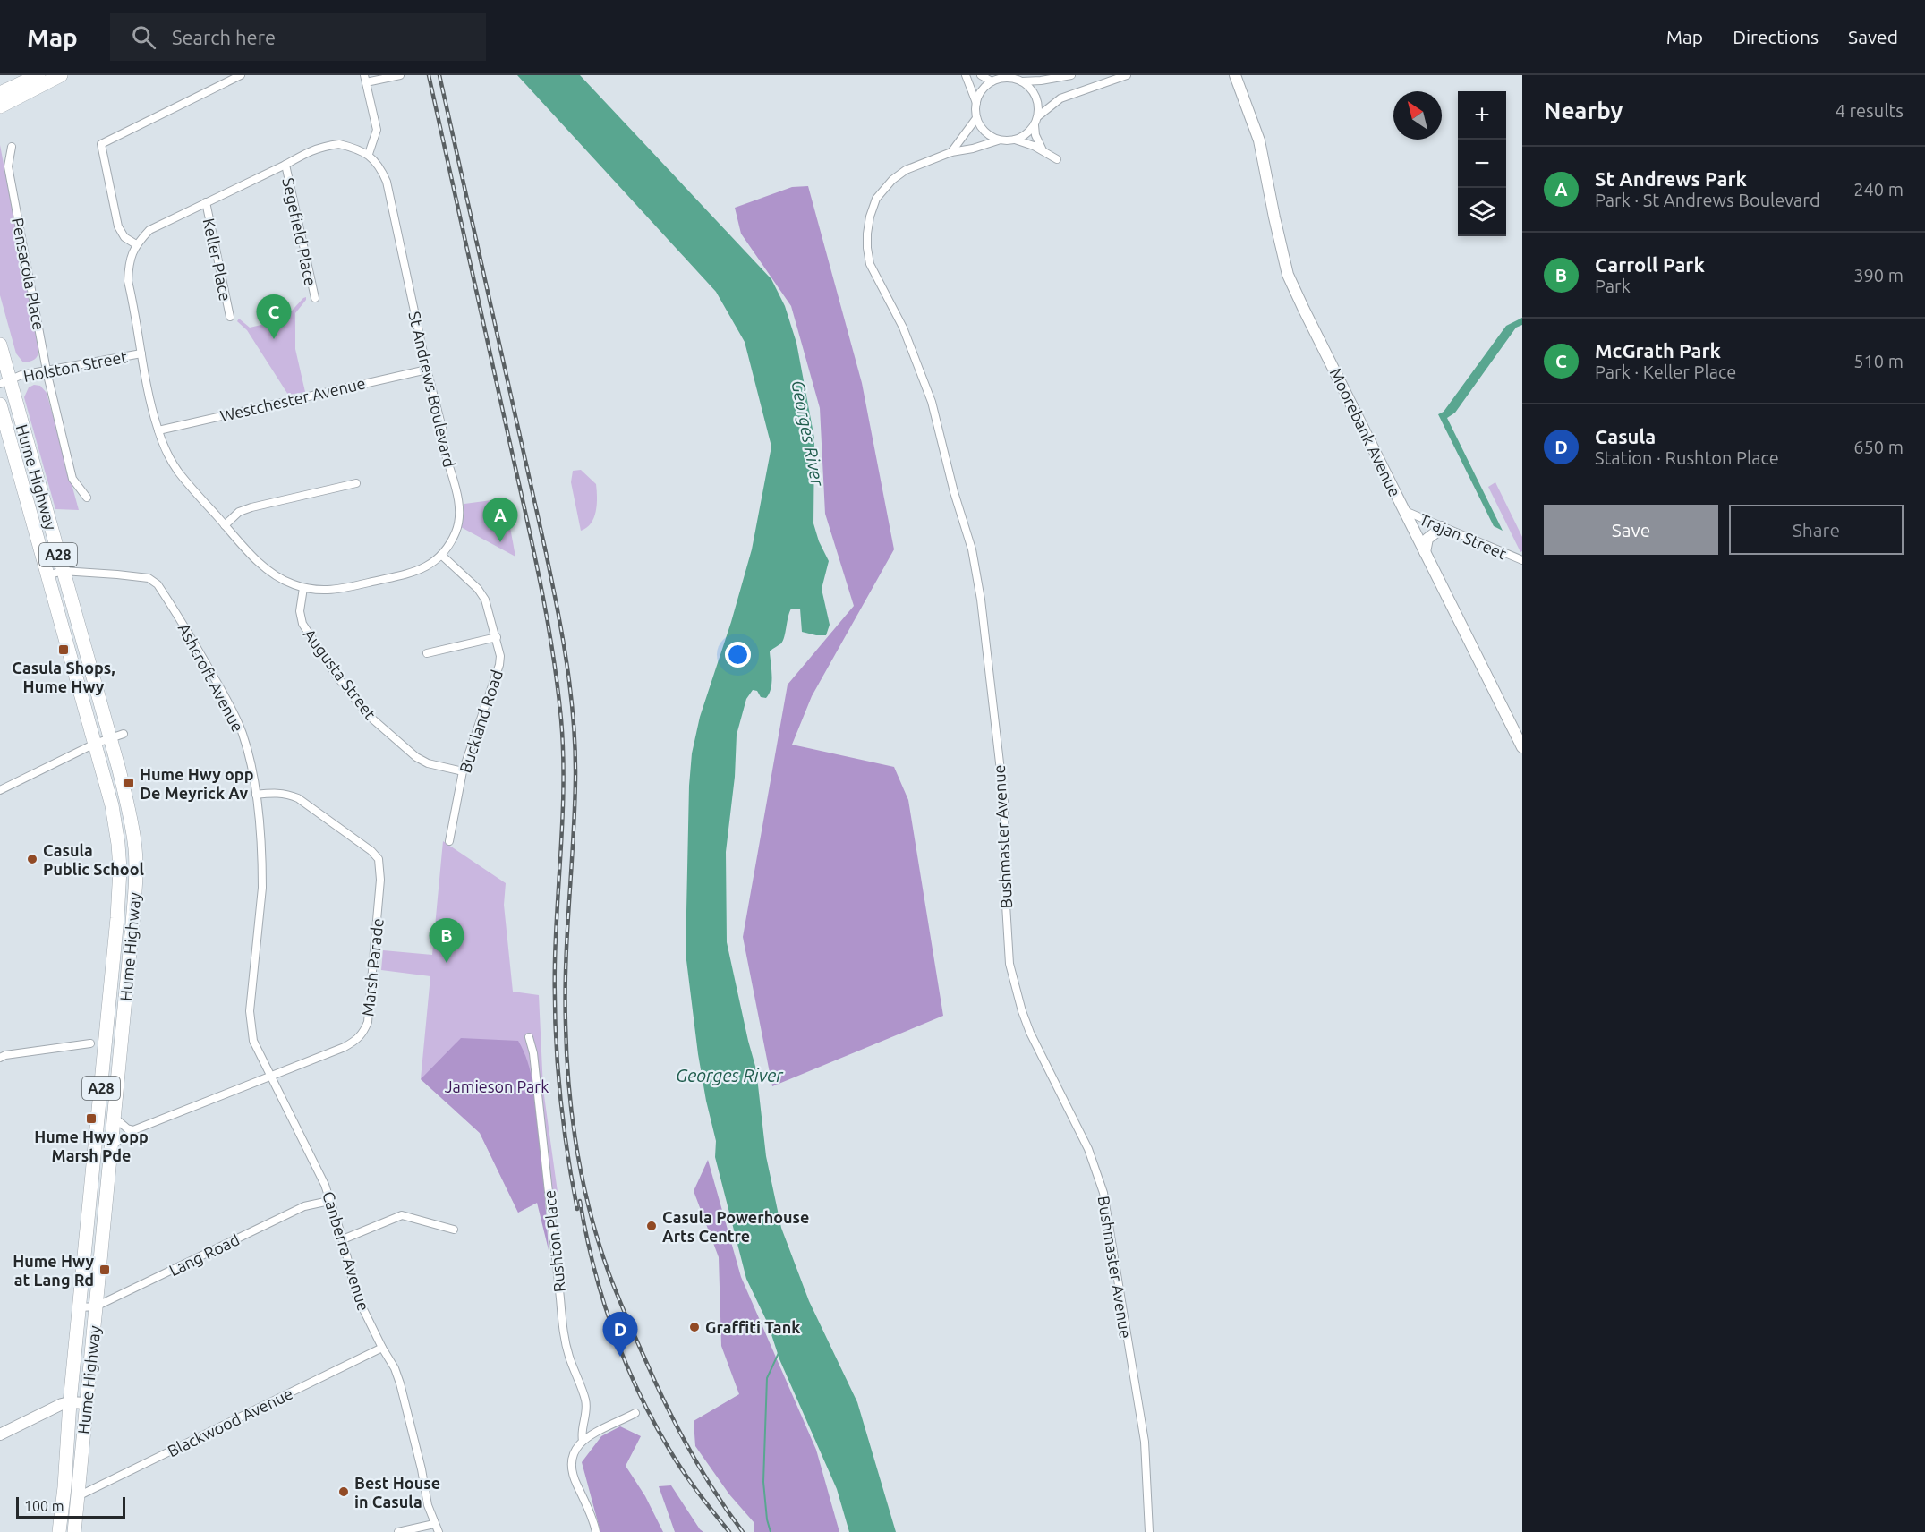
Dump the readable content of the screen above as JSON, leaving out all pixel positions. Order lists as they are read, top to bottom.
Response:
{
  "streets": {
    "highway": ["Hume Highway", "A28"],
    "main road": ["Moorebank Avenue"],
    "street": [
      "Segefield Place",
      "Keller Place",
      "Pensacola Place",
      "Holston Street",
      "St Andrews Boulevard",
      "Westchester Avenue",
      "Trajan Street",
      "Augusta Street",
      "Ashcroft Avenue",
      "Buckland Road",
      "Bushmaster Avenue",
      "Marsh Parade",
      "Rushton Place",
      "Canberra Avenue",
      "Lang Road",
      "Blackwood Avenue"
    ]
  },
  "crossings": [
    ["Pensacola Place", "Holston Street"],
    ["Holston Street", "St Andrews Boulevard"],
    ["Holston Street", "Hume Highway"],
    ["St Andrews Boulevard", "Westchester Avenue"],
    ["St Andrews Boulevard", "Augusta Street"],
    ["St Andrews Boulevard", "Buckland Road"],
    ["Moorebank Avenue", "Trajan Street"],
    ["Hume Highway", "Ashcroft Avenue"],
    ["Hume Highway", "Marsh Parade"],
    ["Hume Highway", "Lang Road"],
    ["Hume Highway", "Blackwood Avenue"],
    ["Augusta Street", "Buckland Road"],
    ["Ashcroft Avenue", "Marsh Parade"],
    ["Ashcroft Avenue", "Canberra Avenue"],
    ["Marsh Parade", "Canberra Avenue"],
    ["Canberra Avenue", "Lang Road"],
    ["Canberra Avenue", "Blackwood Avenue"]
  ],
  "water": ["Georges River"],
  "parks": ["Jamieson Park"],
  "places": {
    "transit": [
      "Casula Shops, Hume Hwy",
      "Hume Hwy opp De Meyrick Av",
      "Hume Hwy opp Marsh Pde",
      "Hume Hwy at Lang Rd"
    ],
    "other": [
      "Casula Public School",
      "Casula Powerhouse Arts Centre",
      "Graffiti Tank",
      "Best House in Casula"
    ]
  },
  "scale_bar": "100 m",
  "north": "top left",
  "page": {
    "header": "Map",
    "search": "Search here",
    "nav": ["Map", "Directions", "Saved"],
    "heading": ["Nearby", "4 results"],
    "map_buttons": ["+", "−"],
    "list": [
      {
        "mark": "A",
        "name": "St Andrews Park",
        "note": "Park · St Andrews Boulevard",
        "value": "240 m"
      },
      {
        "mark": "B",
        "name": "Carroll Park",
        "note": "Park",
        "value": "390 m"
      },
      {
        "mark": "C",
        "name": "McGrath Park",
        "note": "Park · Keller Place",
        "value": "510 m"
      },
      {
        "mark": "D",
        "name": "Casula",
        "note": "Station · Rushton Place",
        "value": "650 m"
      }
    ],
    "pins": [
      "C",
      "A",
      "B",
      "D"
    ],
    "buttons": ["Save", "Share"],
    "scale": "100 m"
  }
}
